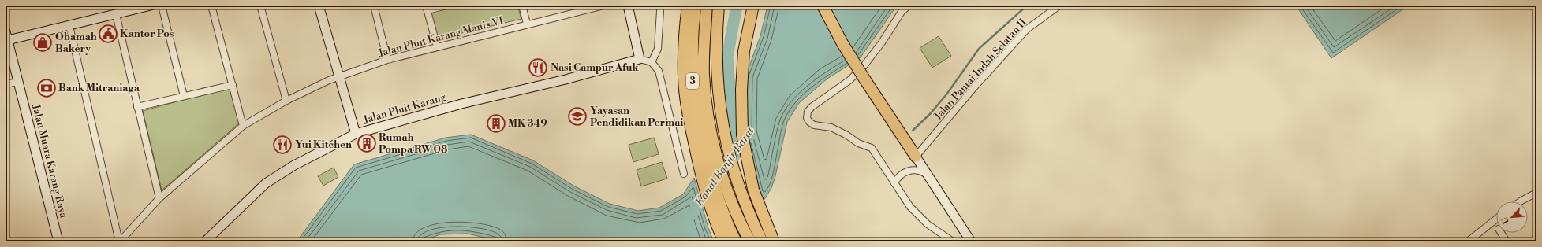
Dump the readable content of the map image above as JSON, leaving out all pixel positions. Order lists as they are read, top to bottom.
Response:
{
  "streets": {
    "highway": ["3"],
    "street": [
      "Jalan Pluit Karang Manis VI",
      "Jalan Pantai Indah Selatan II",
      "Jalan Pluit Karang",
      "Jalan Muara Karang Raya"
    ]
  },
  "water": ["Kanal Banjir Barat"],
  "places": {
    "public building": ["Kantor Pos"],
    "shop": ["Obamah Bakery"],
    "restaurant": ["Nasi Campur Afuk", "Yui Kitchen"],
    "bank": ["Bank Mitraniaga"],
    "school or university": ["Yayasan Pendidikan Permai"],
    "building": ["MK 349", "Rumah Pompa RW 08"]
  },
  "north": "bottom left"
}
